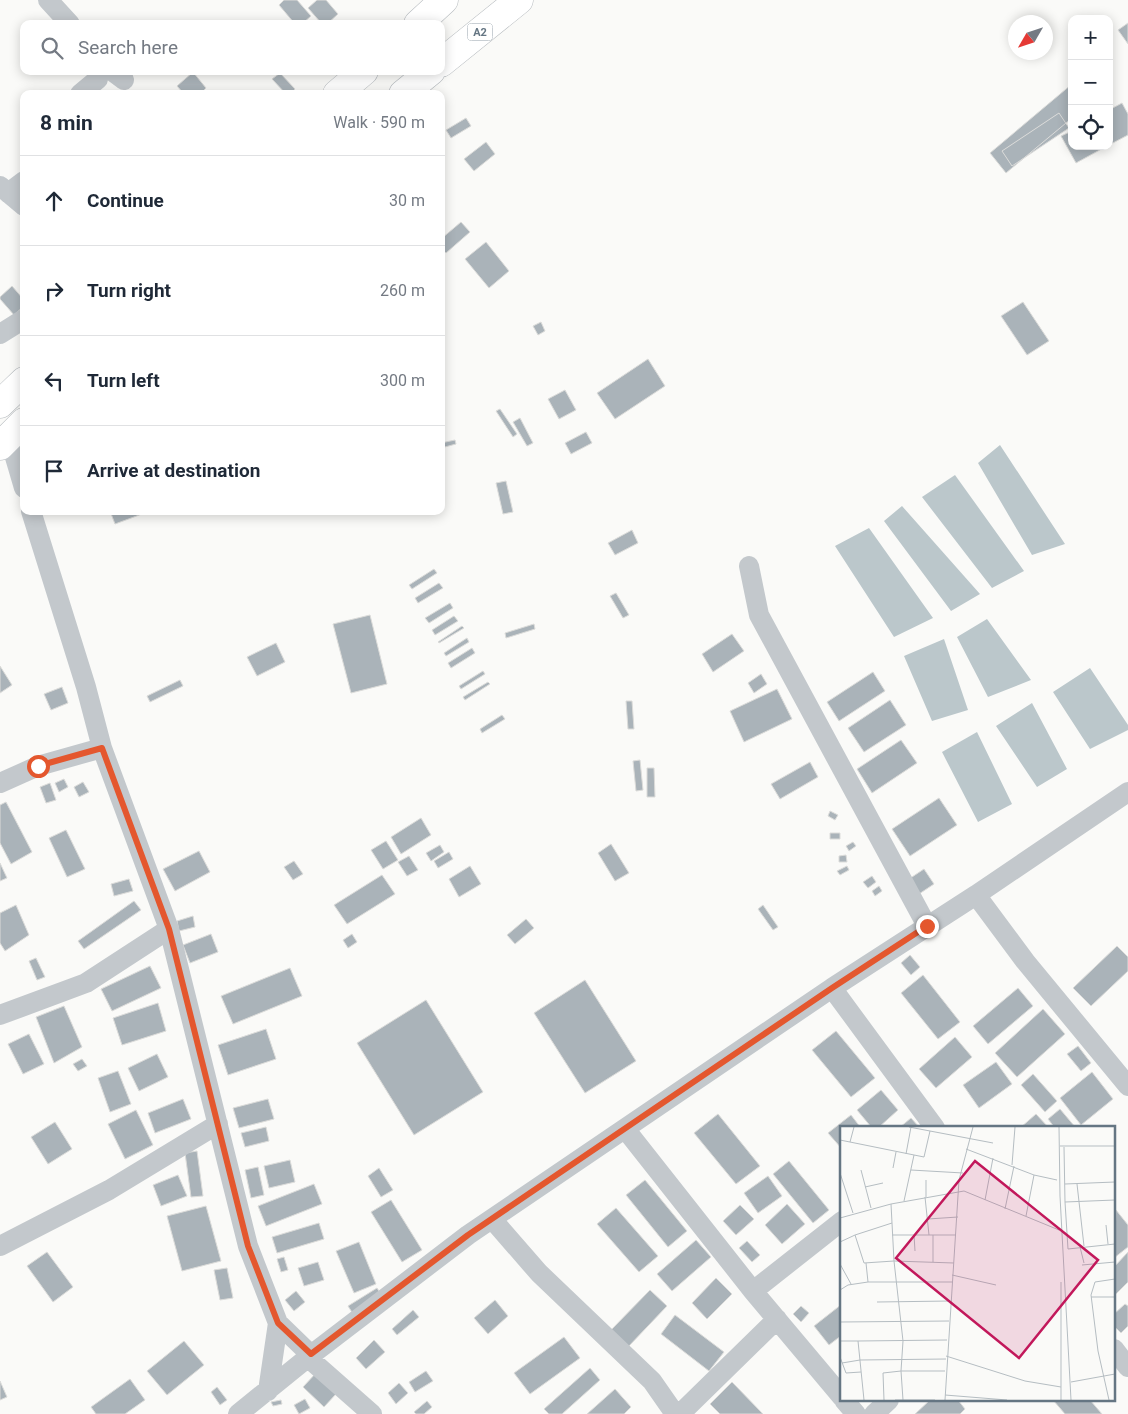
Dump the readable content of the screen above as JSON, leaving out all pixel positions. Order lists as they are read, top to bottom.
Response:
{
  "streets": {
    "highway": ["A2"]
  },
  "north": "bottom left",
  "page": {
    "map_buttons": ["+", "−"],
    "search": "Search here",
    "heading": ["8 min", "Walk · 590 m"],
    "list": [
      ["Continue", "30 m"],
      ["Turn right", "260 m"],
      ["Turn left", "300 m"],
      "Arrive at destination"
    ]
  }
}
